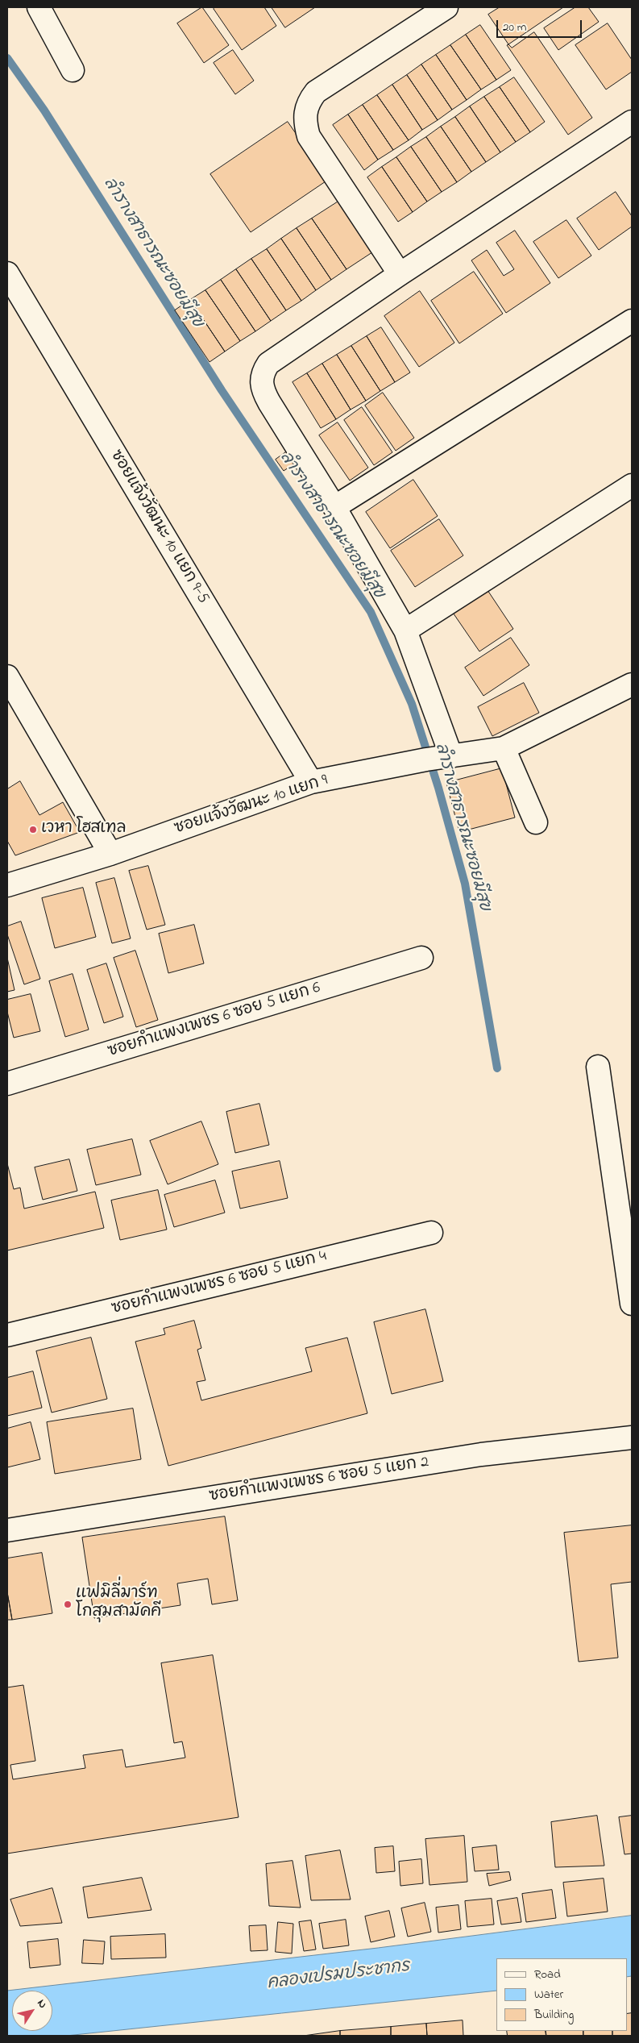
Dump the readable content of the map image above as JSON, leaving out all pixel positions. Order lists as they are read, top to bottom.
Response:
{
  "streets": {
    "street": [
      "ซอยแจ้งวัฒนะ 10 แยก 9-5",
      "ซอยแจ้งวัฒนะ 10 แยก 9",
      "ซอยกำแพงเพชร 6 ซอย 5 แยก 6",
      "ซอยกำแพงเพชร 6 ซอย 5 แยก 4",
      "ซอยกำแพงเพชร 6 ซอย 5 แยก 2"
    ]
  },
  "crossings": [
    ["ซอยแจ้งวัฒนะ 10 แยก 9-5", "ซอยแจ้งวัฒนะ 10 แยก 9"]
  ],
  "water": ["ลำรางสาธารณะซอยมีสุข", "คลองเปรมประชากร"],
  "places": ["เวหา โฮสเทล", "แฟมิลี่มาร์ท โกสุมสามัคคี"],
  "legend": ["Road", "Water", "Building"],
  "scale_bar": "20 m",
  "north": "top right"
}
